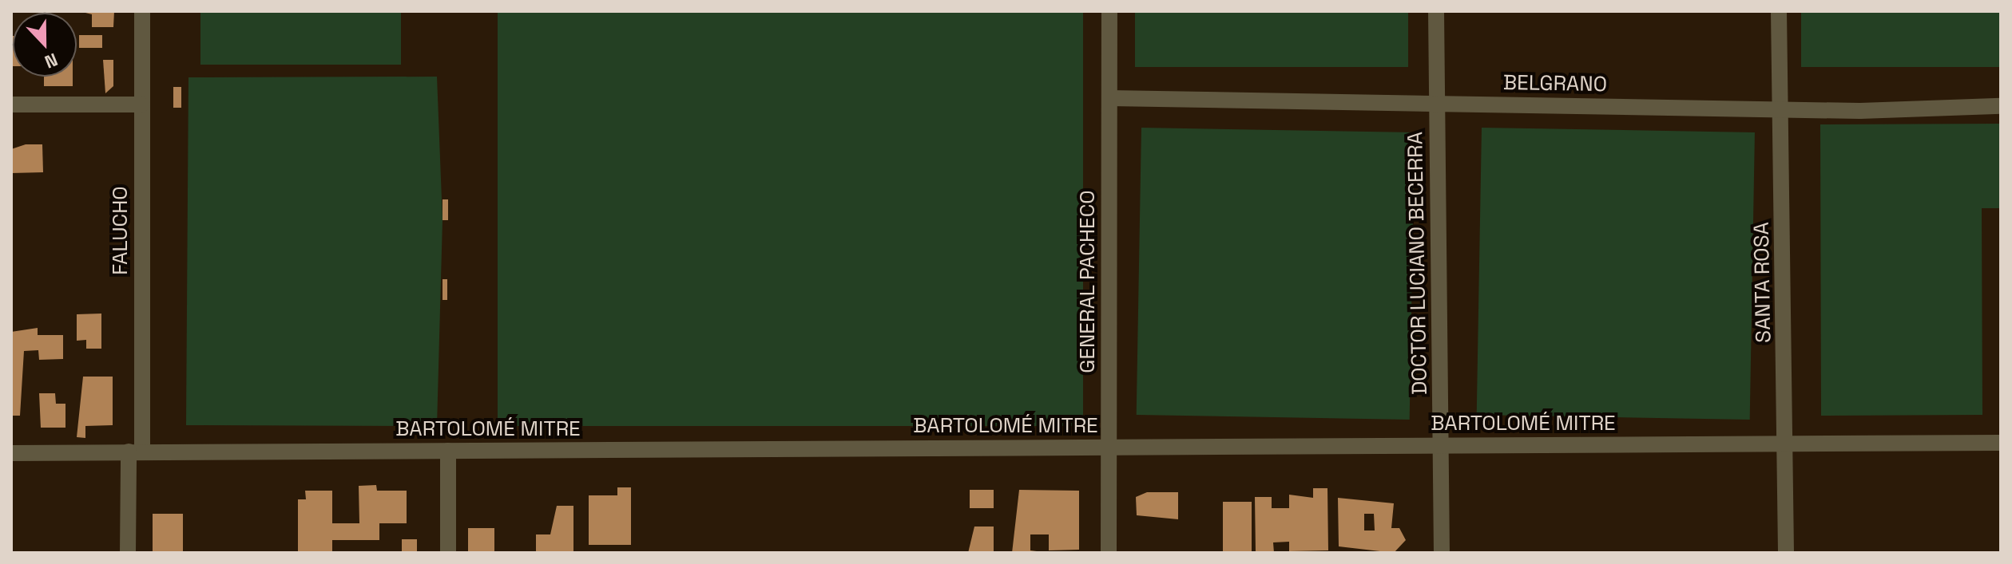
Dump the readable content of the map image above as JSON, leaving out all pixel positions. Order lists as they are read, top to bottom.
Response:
{
  "streets": {
    "street": [
      "BELGRANO",
      "FALUCHO",
      "DOCTOR LUCIANO BECERRA",
      "GENERAL PACHECO",
      "SANTA ROSA",
      "BARTOLOMÉ MITRE"
    ]
  },
  "crossings": [
    ["BELGRANO", "DOCTOR LUCIANO BECERRA"],
    ["BELGRANO", "GENERAL PACHECO"],
    ["BELGRANO", "SANTA ROSA"],
    ["FALUCHO", "BARTOLOMÉ MITRE"],
    ["DOCTOR LUCIANO BECERRA", "BARTOLOMÉ MITRE"],
    ["GENERAL PACHECO", "BARTOLOMÉ MITRE"],
    ["SANTA ROSA", "BARTOLOMÉ MITRE"]
  ],
  "north": "bottom"
}
